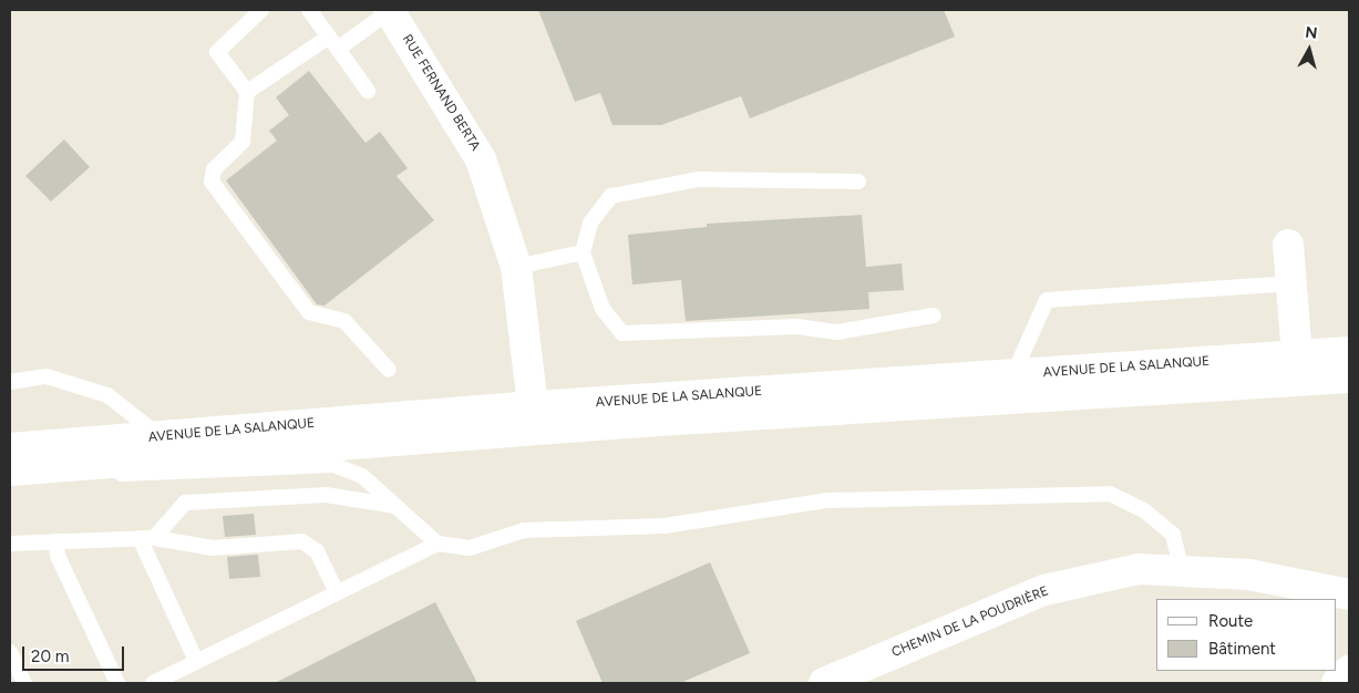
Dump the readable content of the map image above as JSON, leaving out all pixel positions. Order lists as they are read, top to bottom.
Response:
{
  "streets": {
    "main road": ["RUE FERNAND BERTA", "AVENUE DE LA SALANQUE", "CHEMIN DE LA POUDRIÈRE"]
  },
  "crossings": [
    ["RUE FERNAND BERTA", "AVENUE DE LA SALANQUE"]
  ],
  "legend": ["Route", "Bâtiment"],
  "scale_bar": "20 m",
  "north": "top"
}
